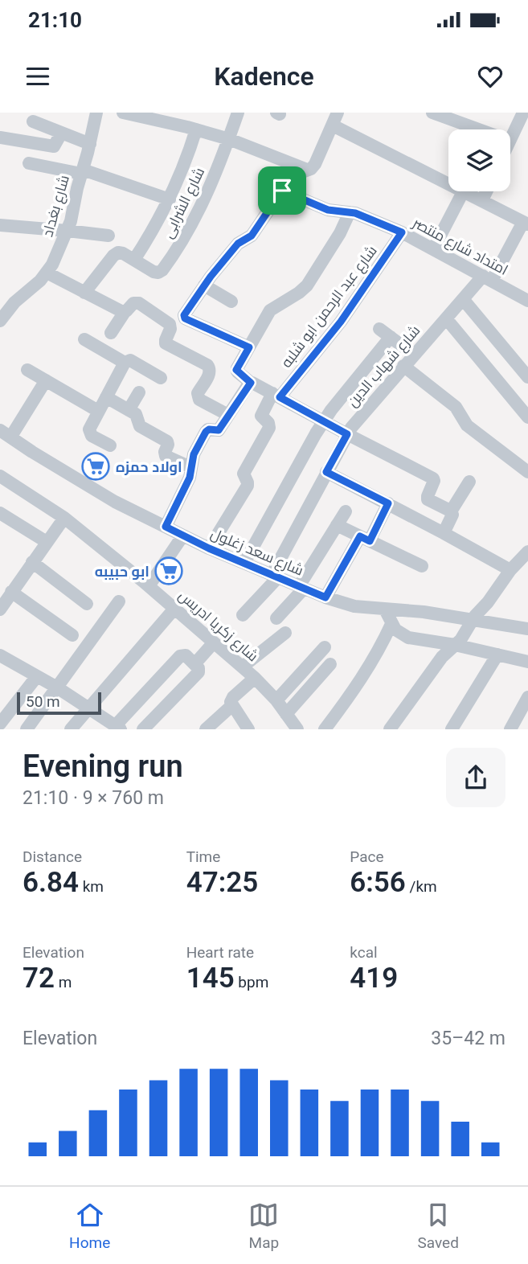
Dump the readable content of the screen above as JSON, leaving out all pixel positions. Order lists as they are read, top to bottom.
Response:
{
  "streets": {
    "street": [
      "شارع الشرابى",
      "شارع بغداد",
      "امتداد شارع منتصر",
      "شارع عبد الرحمن ابو شلبه",
      "شارع شهاب الدين",
      "شارع سعد زغلول",
      "شارع زكريا ادريس"
    ]
  },
  "crossings": [
    ["امتداد شارع منتصر", "شارع عبد الرحمن ابو شلبه"],
    ["امتداد شارع منتصر", "شارع شهاب الدين"],
    ["شارع عبد الرحمن ابو شلبه", "شارع سعد زغلول"],
    ["شارع شهاب الدين", "شارع سعد زغلول"]
  ],
  "places": {
    "supermarket": ["اولاد حمزه", "ابو حبيبه"]
  },
  "scale_bar": "50 m",
  "page": {
    "status": "21:10",
    "header": "Kadence",
    "scale": "50 m",
    "heading": ["Evening run", "21:10 · 9 × 760 m"],
    "stats": [
      ["Distance", "6.84 km"],
      ["Time", "47:25"],
      ["Pace", "6:56 /km"],
      ["Elevation", "72 m"],
      ["Heart rate", "145 bpm"],
      ["kcal", "419"]
    ],
    "chart": ["Elevation", "35–42 m"],
    "tabs": ["Home", "Map", "Saved"]
  }
}
